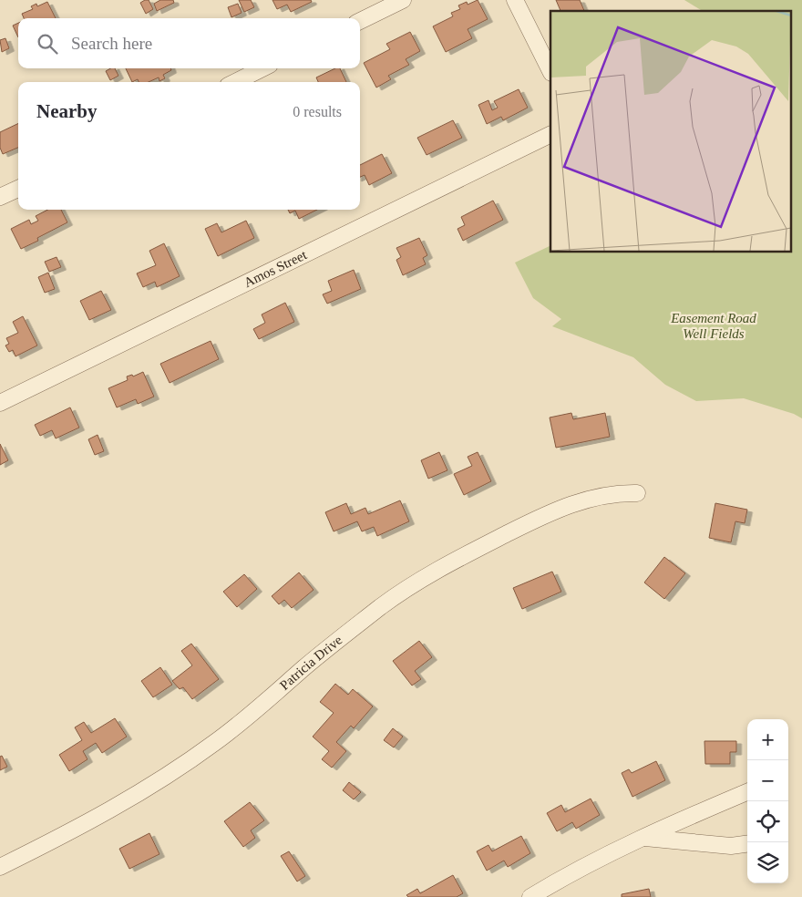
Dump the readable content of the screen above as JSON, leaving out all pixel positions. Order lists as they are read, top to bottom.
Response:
{
  "streets": {
    "street": ["Amos Street", "Patricia Drive"]
  },
  "parks": ["Easement Road Well Fields"],
  "page": {
    "search": "Search here",
    "heading": ["Nearby", "0 results"],
    "map_buttons": ["+", "−"]
  }
}
